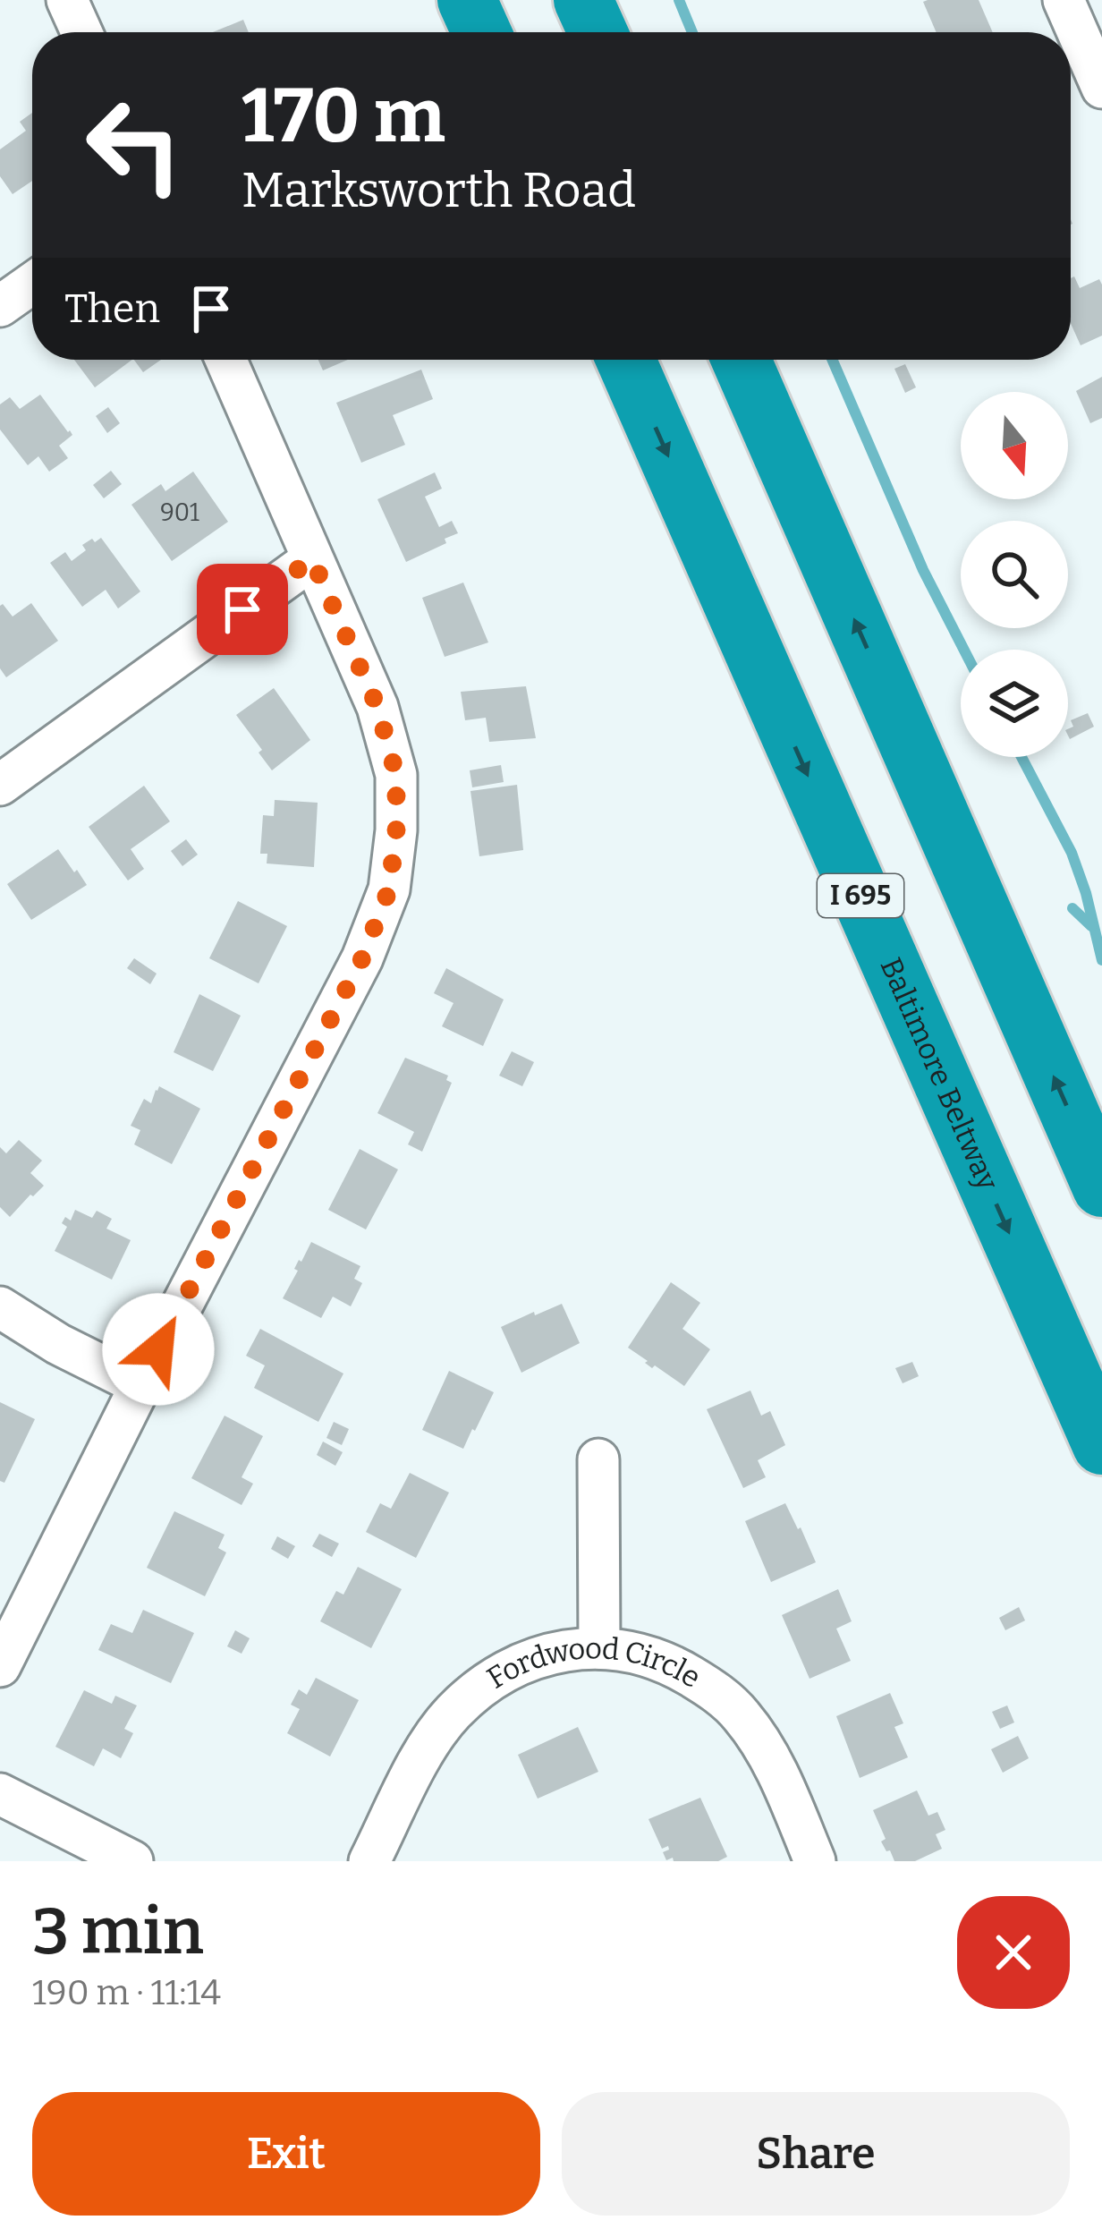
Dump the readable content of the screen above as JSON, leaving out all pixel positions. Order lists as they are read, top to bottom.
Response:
{
  "streets": {
    "highway": ["I 695", "Baltimore Beltway"],
    "street": ["Fordwood Circle"]
  },
  "house_numbers": ["901"],
  "north": "bottom",
  "page": {
    "turn": ["170 m", "Marksworth Road"],
    "then": "Then",
    "heading": ["3 min", "190 m · 11:14"],
    "buttons": ["Exit", "Share"]
  }
}
